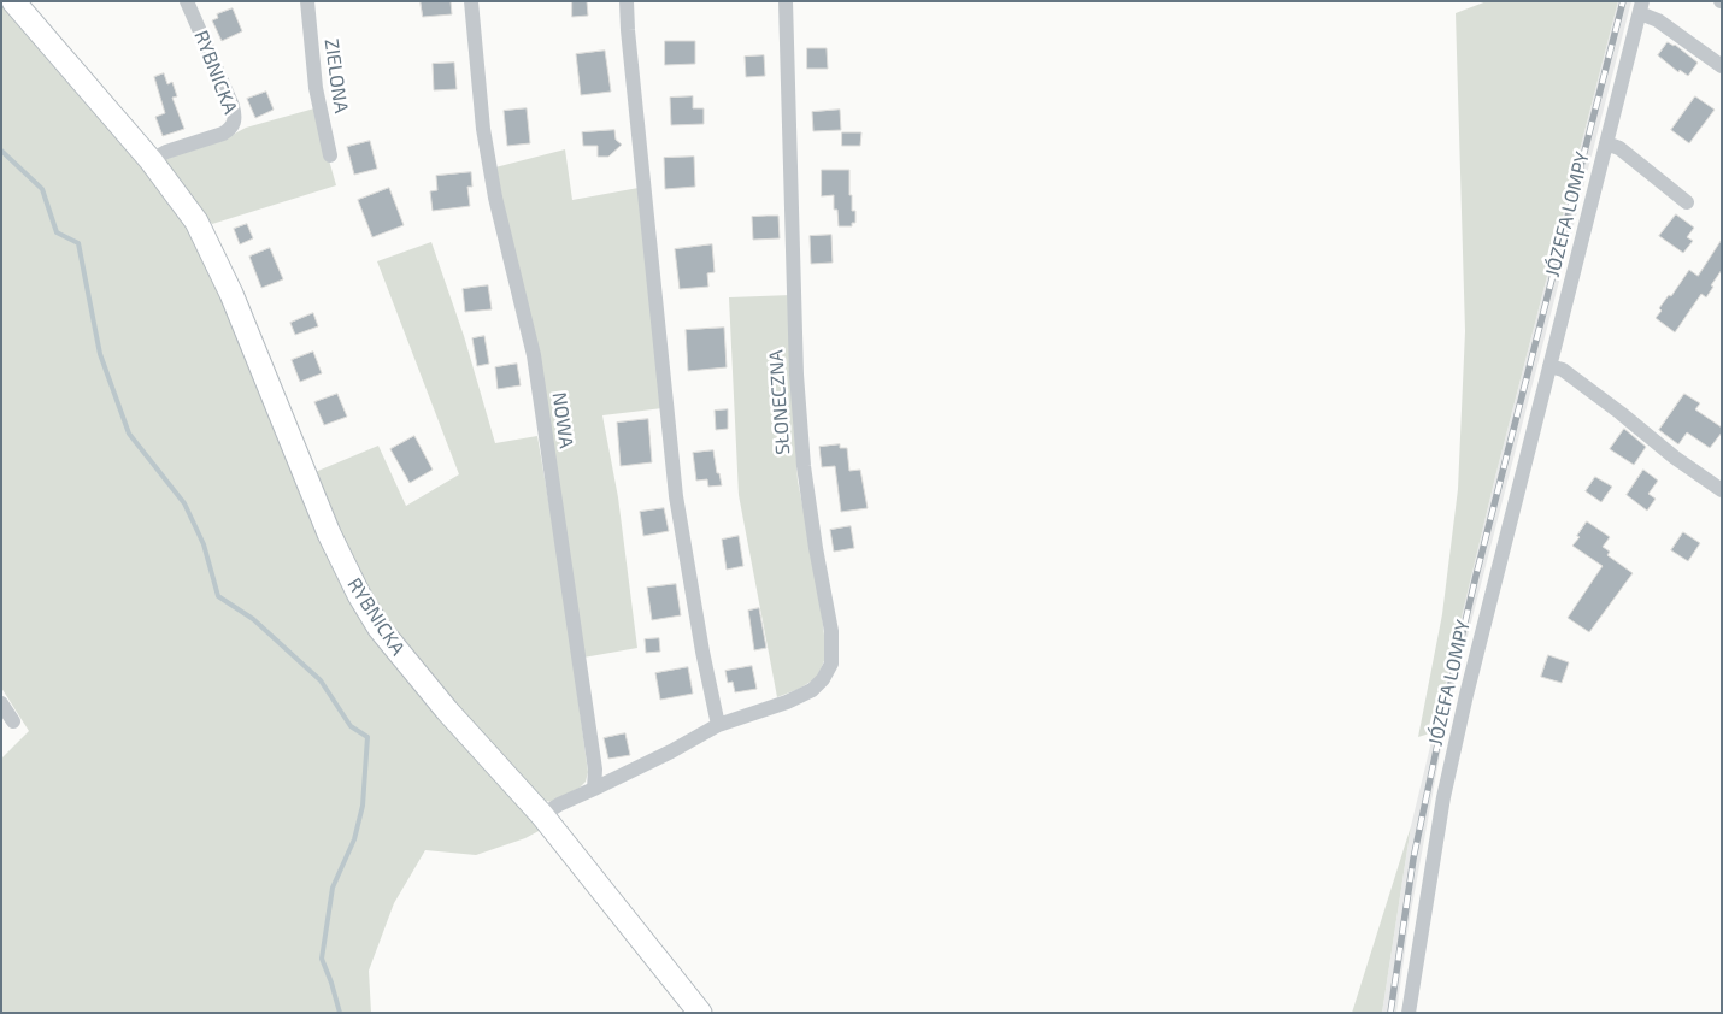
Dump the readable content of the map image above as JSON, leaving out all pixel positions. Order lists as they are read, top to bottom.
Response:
{
  "streets": {
    "street": [
      "RYBNICKA",
      "ZIELONA",
      "JÓZEFA LOMPY",
      "SŁONECZNA",
      "NOWA"
    ]
  },
  "crossings": [
    ["SŁONECZNA", "NOWA"]
  ]
}
